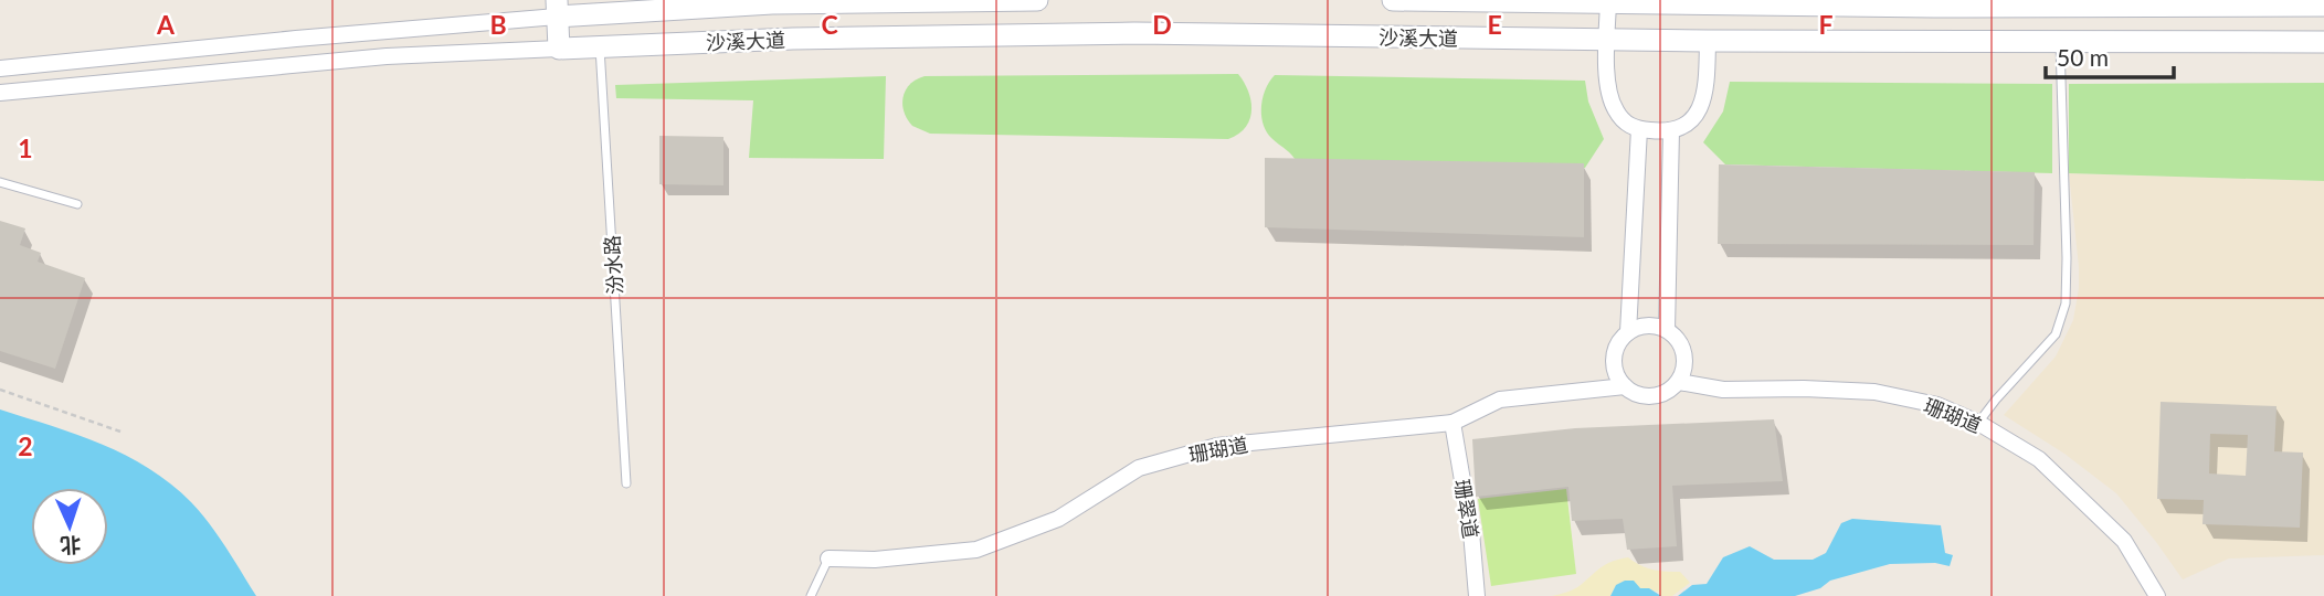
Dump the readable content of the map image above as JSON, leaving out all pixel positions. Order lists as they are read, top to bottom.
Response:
{
  "streets": {
    "main road": ["沙溪大道"],
    "street": ["珊瑚道", "珊翠道"],
    "lane": ["汾水路"]
  },
  "crossings": [
    ["沙溪大道", "汾水路"],
    ["珊瑚道", "珊翠道"]
  ],
  "scale_bar": "50 m",
  "north": "bottom",
  "grid": {
    "columns": [
      "A",
      "B",
      "C",
      "D",
      "E",
      "F"
    ],
    "rows": ["1", "2"]
  }
}
